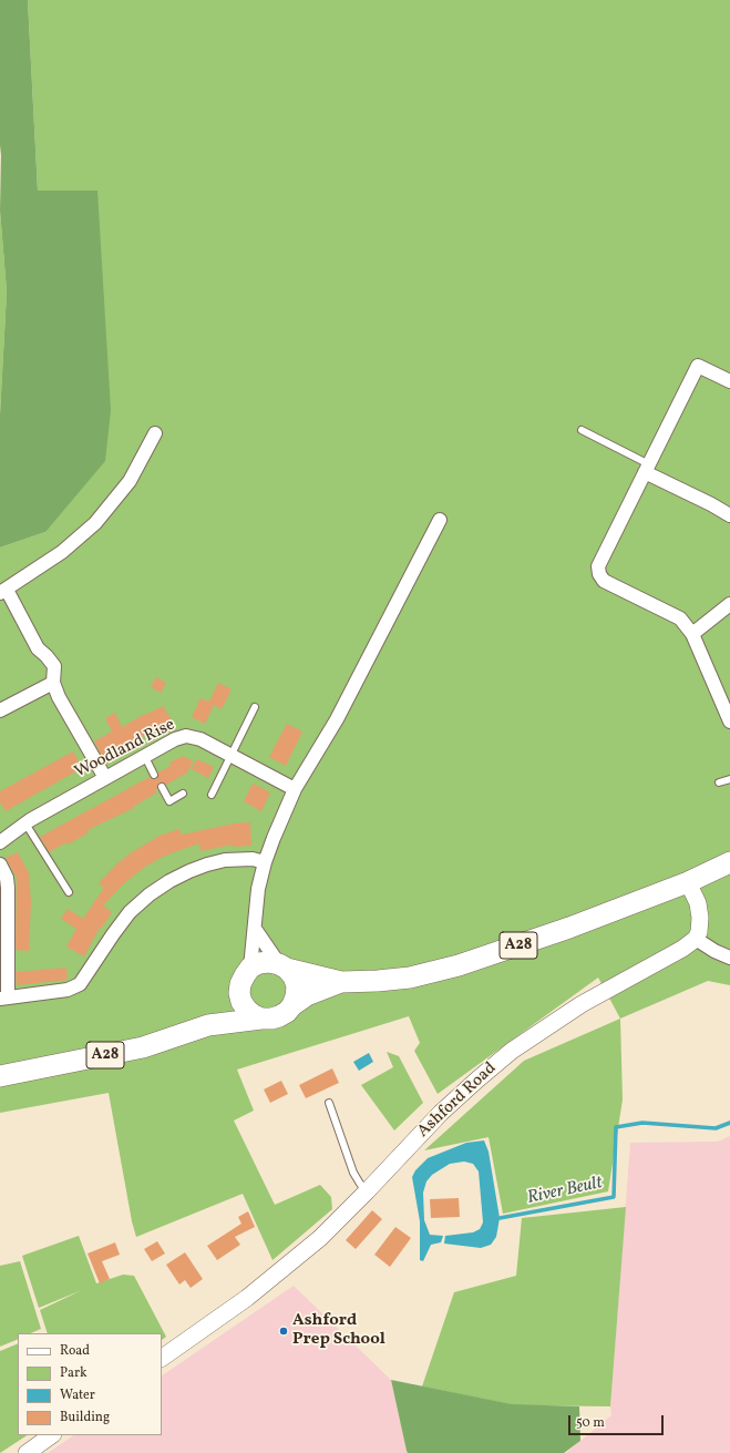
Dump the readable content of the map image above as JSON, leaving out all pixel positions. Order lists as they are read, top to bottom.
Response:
{
  "streets": {
    "main road": ["A28"],
    "street": ["Woodland Rise", "Ashford Road"]
  },
  "water": ["River Beult"],
  "places": ["Ashford Prep School"],
  "legend": [
    "Road",
    "Park",
    "Water",
    "Building"
  ],
  "scale_bar": "50 m"
}
